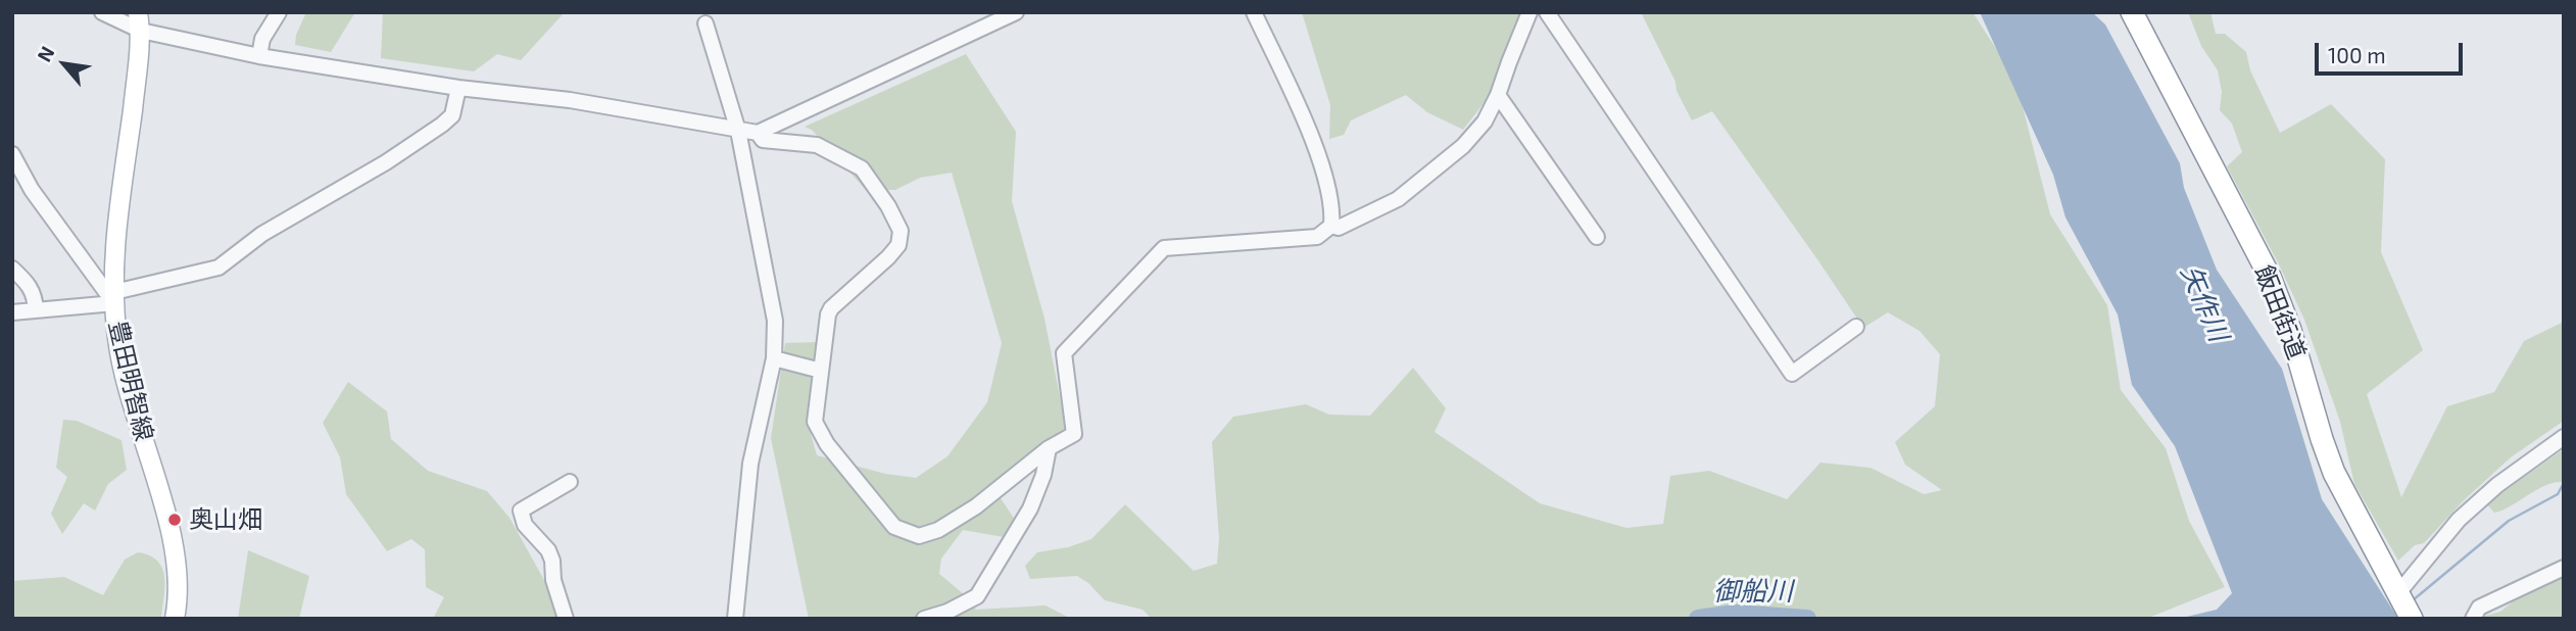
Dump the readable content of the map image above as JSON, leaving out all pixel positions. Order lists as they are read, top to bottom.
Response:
{
  "streets": {
    "highway": ["飯田街道"],
    "main road": ["豊田明智線"]
  },
  "water": ["矢作川", "御船川"],
  "places": ["奥山畑"],
  "scale_bar": "100 m",
  "north": "top left"
}
